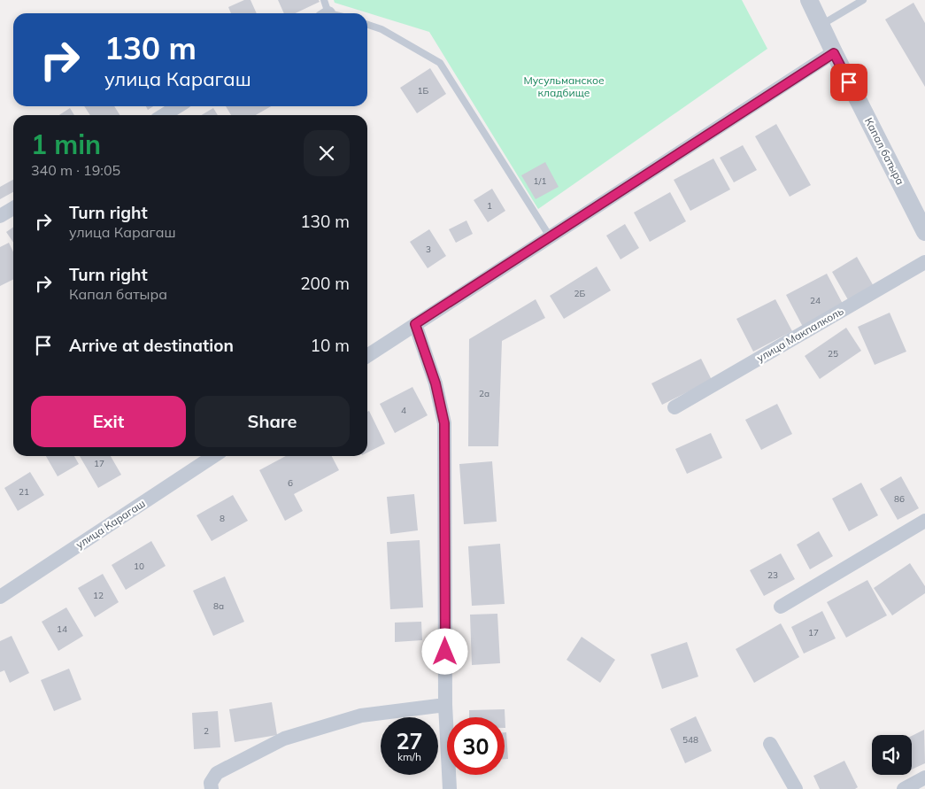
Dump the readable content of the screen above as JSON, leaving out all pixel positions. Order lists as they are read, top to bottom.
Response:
{
  "streets": {
    "street": ["Капал батыра", "улица Макпалколь", "улица Карагаш"]
  },
  "parks": ["Мусульманское кладбище"],
  "house_numbers": [
    "1Б",
    "1/1",
    "1",
    "3",
    "2Б",
    "24",
    "25",
    "2а",
    "4",
    "17",
    "6",
    "21",
    "86",
    "8",
    "10",
    "23",
    "12",
    "8а",
    "14",
    "17",
    "2",
    "548"
  ],
  "page": {
    "turn": ["130 m", "улица Карагаш"],
    "heading": ["1 min", "340 m · 19:05"],
    "list": [
      {
        "name": "Turn right",
        "note": "улица Карагаш",
        "value": "130 m"
      },
      {
        "name": "Turn right",
        "note": "Капал батыра",
        "value": "200 m"
      },
      {
        "name": "Arrive at destination",
        "value": "10 m"
      }
    ],
    "buttons": ["Exit", "Share"],
    "speed": "27 km/h",
    "limit": "30"
  }
}
